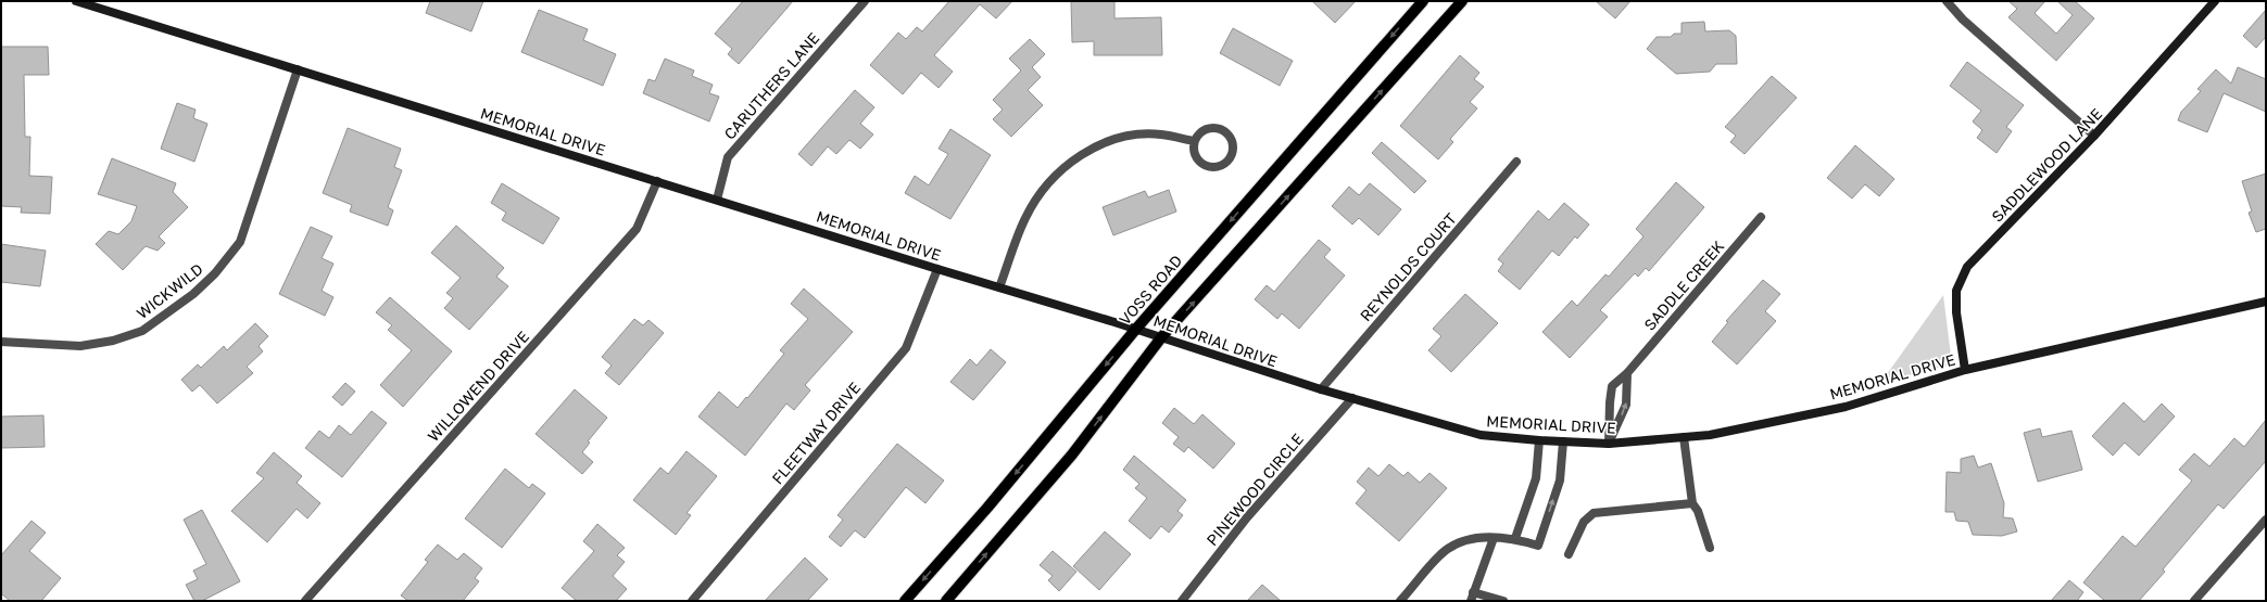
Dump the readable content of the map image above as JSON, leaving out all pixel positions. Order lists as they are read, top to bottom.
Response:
{
  "streets": {
    "main road": ["VOSS ROAD"],
    "street": [
      "CARUTHERS LANE",
      "MEMORIAL DRIVE",
      "SADDLEWOOD LANE",
      "REYNOLDS COURT",
      "SADDLE CREEK",
      "WICKWILD",
      "WILLOWEND DRIVE",
      "FLEETWAY DRIVE",
      "PINEWOOD CIRCLE"
    ]
  },
  "crossings": [
    ["CARUTHERS LANE", "MEMORIAL DRIVE"],
    ["MEMORIAL DRIVE", "SADDLEWOOD LANE"],
    ["MEMORIAL DRIVE", "REYNOLDS COURT"],
    ["MEMORIAL DRIVE", "SADDLE CREEK"],
    ["MEMORIAL DRIVE", "VOSS ROAD"],
    ["MEMORIAL DRIVE", "WICKWILD"],
    ["MEMORIAL DRIVE", "WILLOWEND DRIVE"],
    ["MEMORIAL DRIVE", "FLEETWAY DRIVE"],
    ["MEMORIAL DRIVE", "PINEWOOD CIRCLE"]
  ]
}
